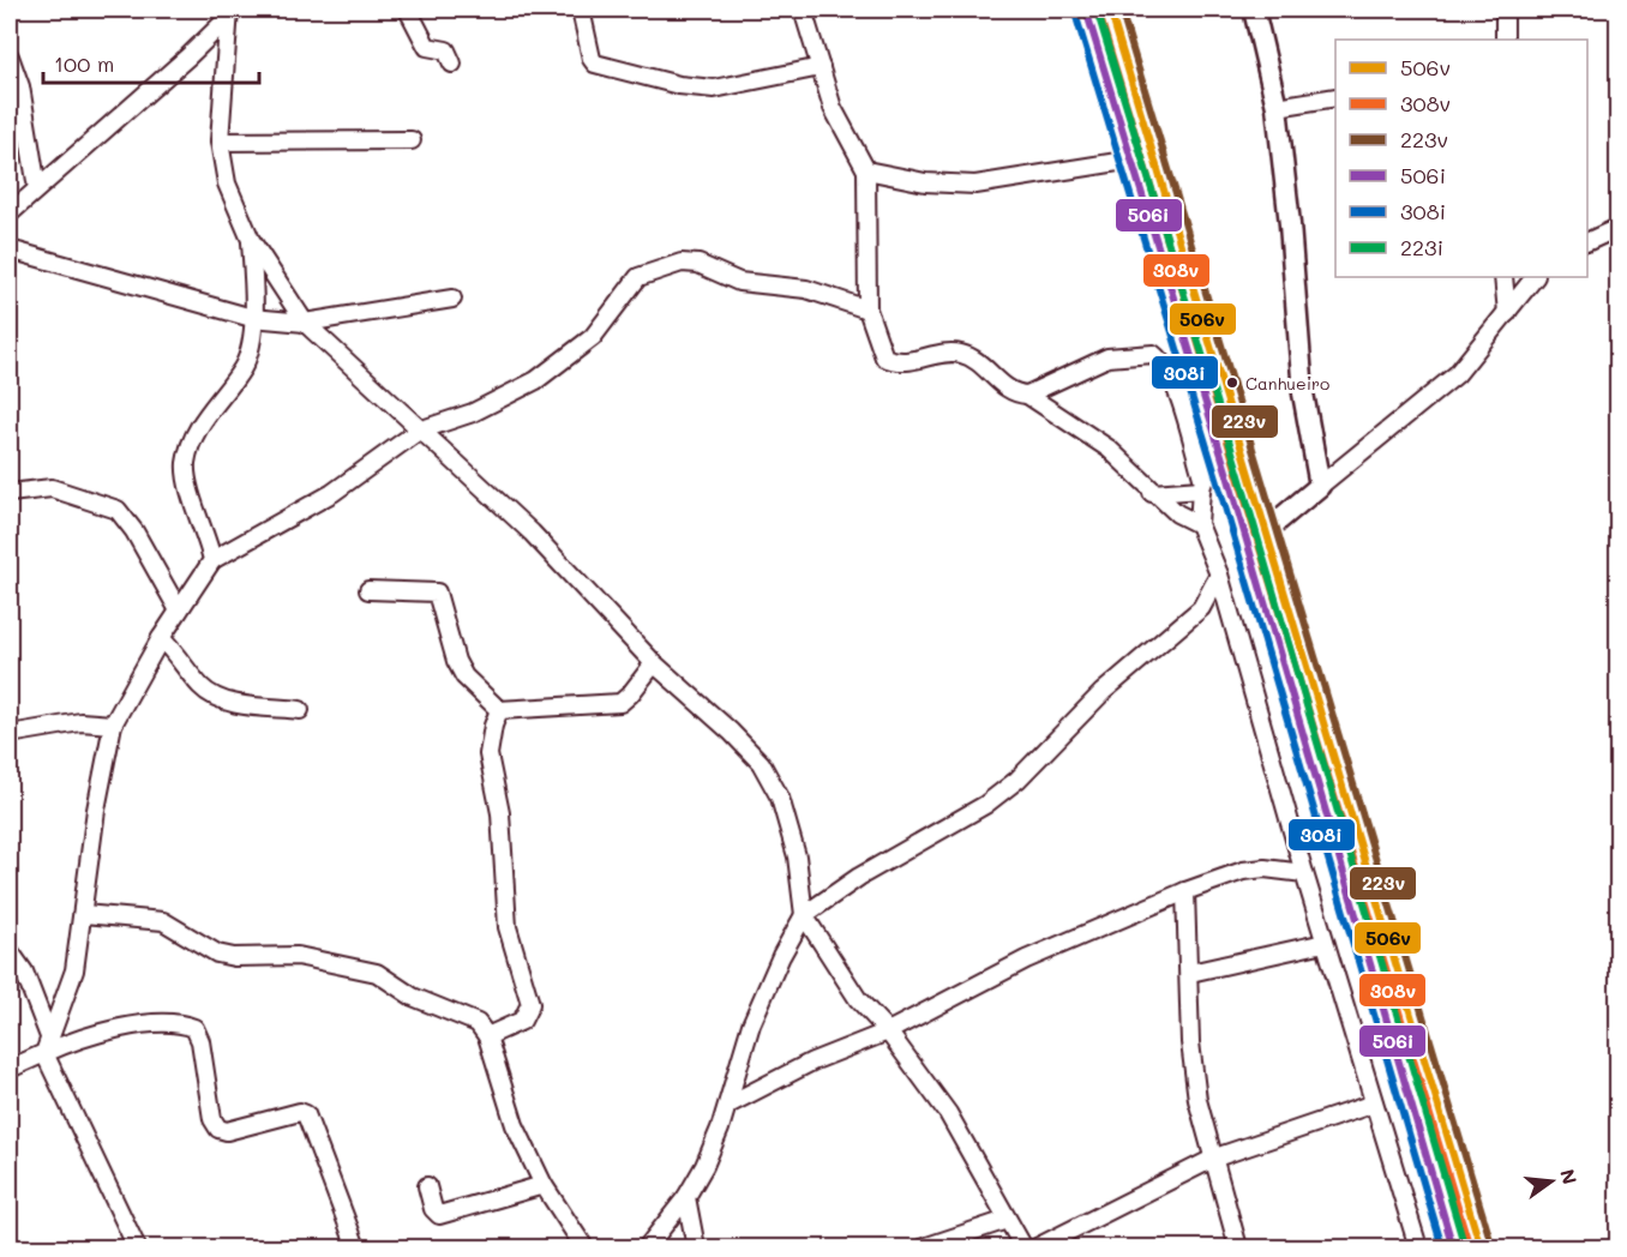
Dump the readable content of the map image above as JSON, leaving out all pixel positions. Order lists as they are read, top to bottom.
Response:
{
  "places": ["Canhueiro"],
  "lines": [
    "transit line 506v",
    "transit line 223v",
    "transit line 506i",
    "transit line 223i",
    "transit line 308v",
    "transit line 308i"
  ],
  "legend": [
    "506v",
    "308v",
    "223v",
    "506i",
    "308i",
    "223i"
  ],
  "scale_bar": "100 m",
  "north": "right"
}
